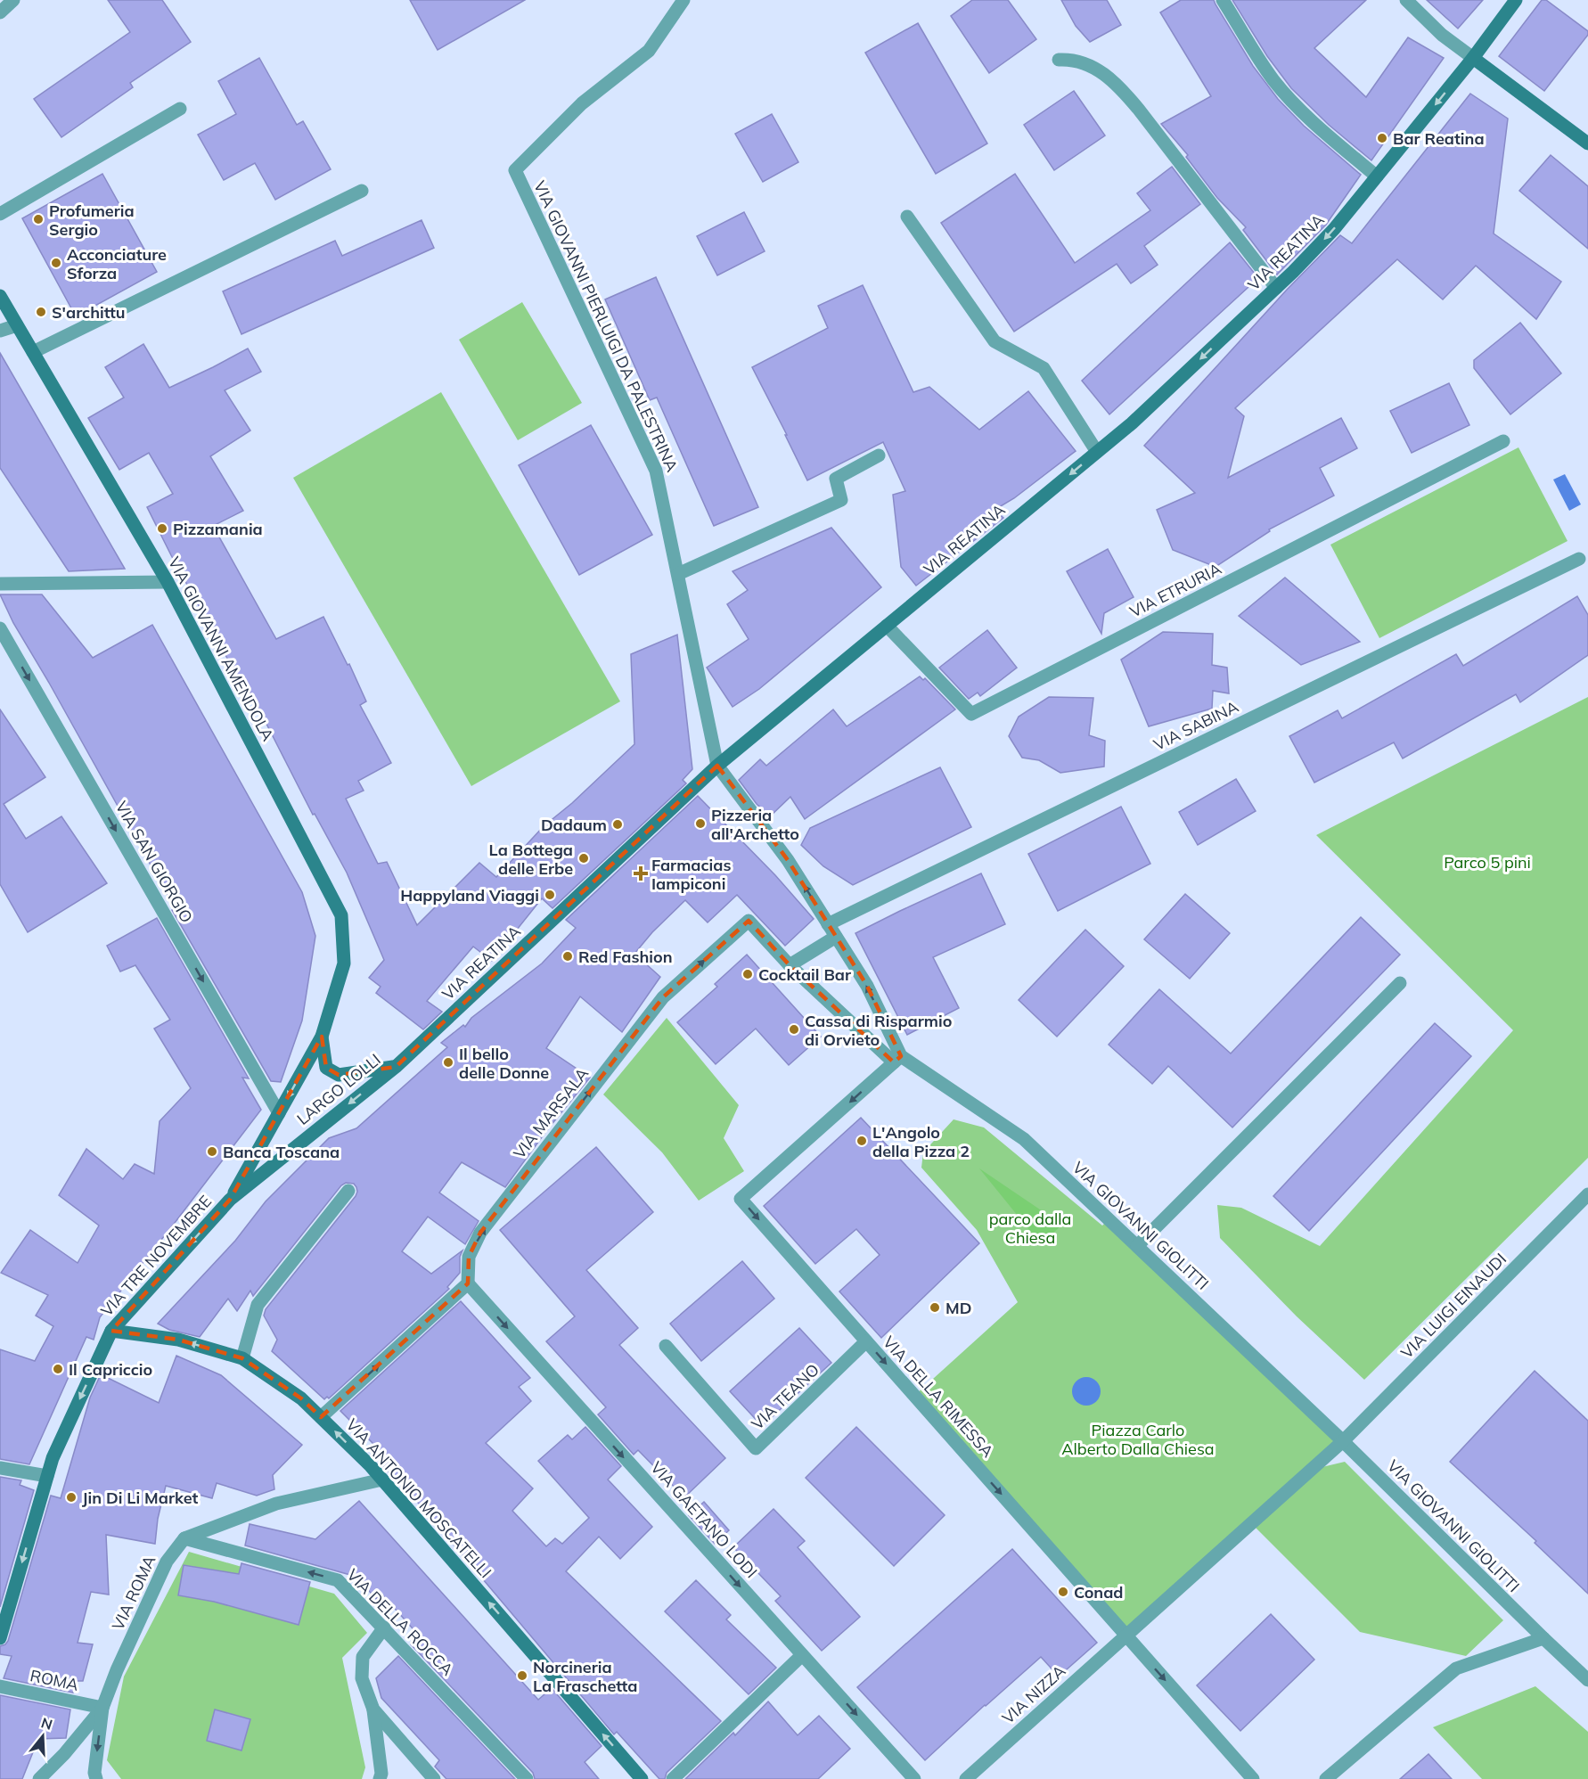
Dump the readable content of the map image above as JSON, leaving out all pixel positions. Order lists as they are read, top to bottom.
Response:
{
  "streets": {
    "main road": [
      "VIA REATINA",
      "VIA GIOVANNI AMENDOLA",
      "LARGO LOLLI",
      "VIA TRE NOVEMBRE",
      "VIA ANTONIO MOSCATELLI"
    ],
    "street": [
      "VIA GIOVANNI PIERLUIGI DA PALESTRINA",
      "VIA ETRURIA",
      "VIA SABINA",
      "VIA SAN GIORGIO",
      "VIA MARSALA",
      "VIA GIOVANNI GIOLITTI",
      "VIA LUIGI EINAUDI",
      "VIA TEANO",
      "VIA DELLA RIMESSA",
      "VIA GAETANO LODI",
      "VIA ROMA",
      "VIA DELLA ROCCA",
      "ROMA",
      "VIA NIZZA"
    ]
  },
  "crossings": [
    ["VIA REATINA", "VIA GIOVANNI PIERLUIGI DA PALESTRINA"],
    ["VIA REATINA", "VIA ETRURIA"],
    ["VIA REATINA", "LARGO LOLLI"],
    ["VIA GIOVANNI AMENDOLA", "LARGO LOLLI"],
    ["VIA SAN GIORGIO", "LARGO LOLLI"],
    ["LARGO LOLLI", "VIA TRE NOVEMBRE"],
    ["VIA MARSALA", "VIA GIOVANNI GIOLITTI"],
    ["VIA MARSALA", "VIA GAETANO LODI"],
    ["VIA GIOVANNI GIOLITTI", "VIA LUIGI EINAUDI"],
    ["VIA GIOVANNI GIOLITTI", "VIA DELLA RIMESSA"],
    ["VIA TRE NOVEMBRE", "VIA ANTONIO MOSCATELLI"],
    ["VIA TEANO", "VIA DELLA RIMESSA"],
    ["VIA DELLA RIMESSA", "VIA NIZZA"],
    ["VIA ROMA", "VIA DELLA ROCCA"],
    ["VIA ROMA", "ROMA"]
  ],
  "one_way": [
    "VIA REATINA",
    "VIA SAN GIORGIO",
    "VIA MARSALA",
    "VIA TRE NOVEMBRE",
    "VIA DELLA RIMESSA",
    "VIA ANTONIO MOSCATELLI",
    "VIA GAETANO LODI",
    "VIA DELLA ROCCA"
  ],
  "parks": ["Parco 5 pini", "parco dalla Chiesa", "Piazza Carlo Alberto Dalla Chiesa"],
  "places": {
    "other": [
      "Bar Reatina",
      "Profumeria Sergio",
      "Acconciature Sforza",
      "S'archittu",
      "Pizzamania",
      "Pizzeria all'Archetto",
      "Dadaum",
      "La Bottega delle Erbe",
      "Happyland Viaggi",
      "Red Fashion",
      "Cocktail Bar",
      "Cassa di Risparmio di Orvieto",
      "Il bello delle Donne",
      "L'Angolo della Pizza 2",
      "Banca Toscana",
      "MD",
      "Il Capriccio",
      "Jin Di Li Market",
      "Conad",
      "Norcineria La Fraschetta"
    ],
    "health": ["Farmacias Iampiconi"]
  },
  "north": "top"
}
